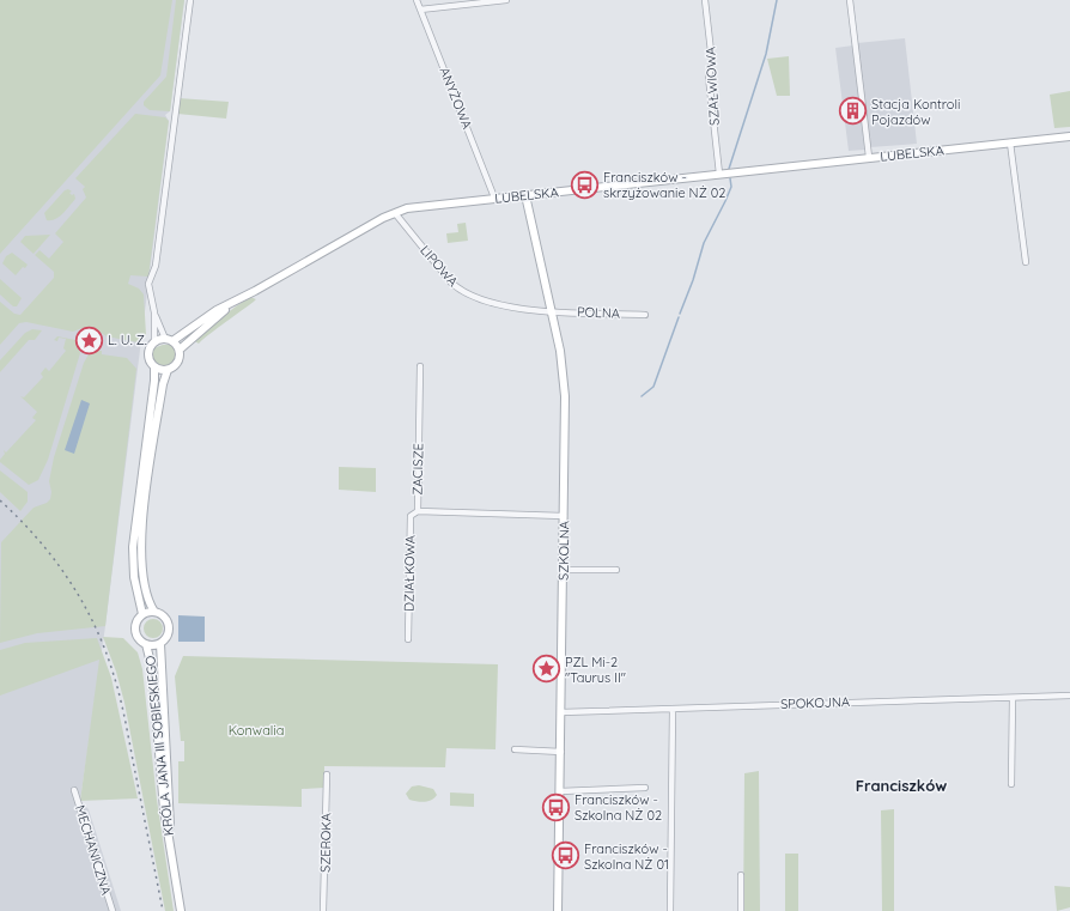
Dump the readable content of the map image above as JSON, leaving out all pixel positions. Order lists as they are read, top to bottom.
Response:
{
  "streets": {
    "main road": ["LUBELSKA", "SZKOLNA", "KRÓLA JANA III SOBIESKIEGO"],
    "street": [
      "SZAŁWIOWA",
      "ANYŻOWA",
      "LIPOWA",
      "POLNA",
      "ZACISZE",
      "DZIAŁKOWA",
      "SPOKOJNA",
      "SZEROKA",
      "MECHANICZNA"
    ]
  },
  "crossings": [
    ["SZAŁWIOWA", "LUBELSKA"],
    ["ANYŻOWA", "LUBELSKA"],
    ["LUBELSKA", "LIPOWA"],
    ["LUBELSKA", "SZKOLNA"],
    ["LIPOWA", "POLNA"],
    ["LIPOWA", "SZKOLNA"],
    ["POLNA", "SZKOLNA"],
    ["ZACISZE", "SZKOLNA"],
    ["ZACISZE", "DZIAŁKOWA"],
    ["SZKOLNA", "SPOKOJNA"]
  ],
  "districts": ["Franciszków"],
  "parks": ["Konwalia"],
  "places": {
    "building": ["Stacja Kontroli Pojazdów"],
    "bus stop": ["Franciszków - skrzyżowanie NŻ 02", "Franciszków - Szkolna NŻ 02", "Franciszków - Szkolna NŻ 01"],
    "place": ["L. U. Z.", "PZL Mi-2 \"Taurus II\""]
  }
}
